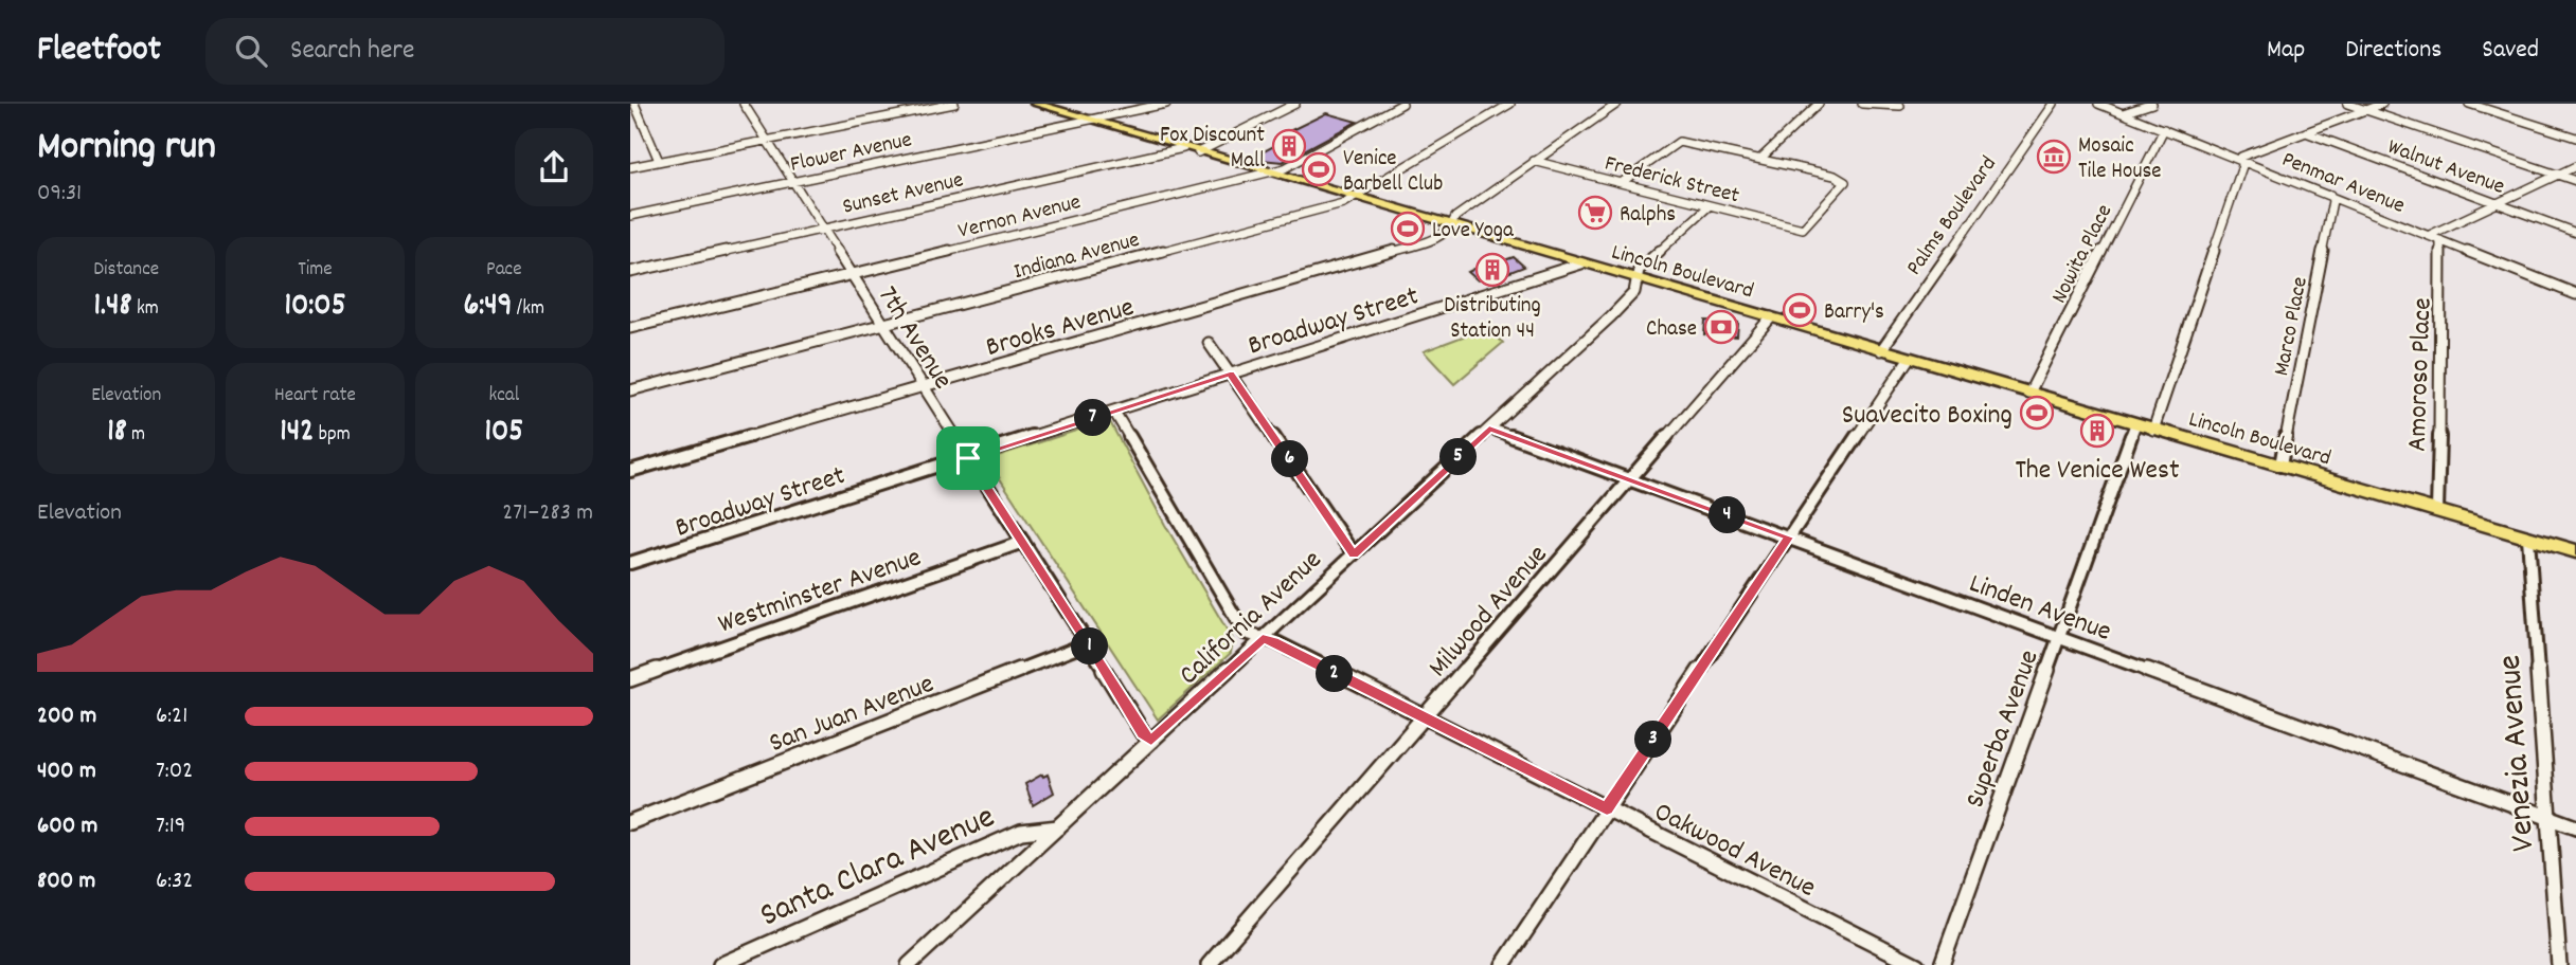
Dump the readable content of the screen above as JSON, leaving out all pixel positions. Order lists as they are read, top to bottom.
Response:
{
  "streets": {
    "highway": ["Lincoln Boulevard"],
    "street": [
      "Flower Avenue",
      "Walnut Avenue",
      "Frederick Street",
      "Penmar Avenue",
      "Sunset Avenue",
      "Vernon Avenue",
      "Palms Boulevard",
      "Nowita Place",
      "Indiana Avenue",
      "Broadway Street",
      "Brooks Avenue",
      "Marco Place",
      "7th Avenue",
      "Amoroso Place",
      "Westminster Avenue",
      "Linden Avenue",
      "Milwood Avenue",
      "California Avenue",
      "San Juan Avenue",
      "Superba Avenue",
      "Venezia Avenue",
      "Oakwood Avenue",
      "Santa Clara Avenue"
    ]
  },
  "crossings": [
    ["Flower Avenue", "Lincoln Boulevard"],
    ["Flower Avenue", "7th Avenue"],
    ["Frederick Street", "Brooks Avenue"],
    ["Frederick Street", "California Avenue"],
    ["Penmar Avenue", "Nowita Place"],
    ["Penmar Avenue", "Marco Place"],
    ["Penmar Avenue", "Amoroso Place"],
    ["Sunset Avenue", "Lincoln Boulevard"],
    ["Sunset Avenue", "7th Avenue"],
    ["Vernon Avenue", "Lincoln Boulevard"],
    ["Vernon Avenue", "7th Avenue"],
    ["Palms Boulevard", "Lincoln Boulevard"],
    ["Nowita Place", "Lincoln Boulevard"],
    ["Indiana Avenue", "Lincoln Boulevard"],
    ["Indiana Avenue", "7th Avenue"],
    ["Lincoln Boulevard", "Broadway Street"],
    ["Lincoln Boulevard", "Brooks Avenue"],
    ["Lincoln Boulevard", "Marco Place"],
    ["Lincoln Boulevard", "Amoroso Place"],
    ["Lincoln Boulevard", "Milwood Avenue"],
    ["Lincoln Boulevard", "California Avenue"],
    ["Lincoln Boulevard", "Superba Avenue"],
    ["Lincoln Boulevard", "Venezia Avenue"],
    ["Broadway Street", "7th Avenue"],
    ["Broadway Street", "Oakwood Avenue"],
    ["Brooks Avenue", "7th Avenue"],
    ["7th Avenue", "Westminster Avenue"],
    ["7th Avenue", "California Avenue"],
    ["7th Avenue", "San Juan Avenue"],
    ["Linden Avenue", "Milwood Avenue"],
    ["Linden Avenue", "California Avenue"],
    ["Linden Avenue", "Superba Avenue"],
    ["Linden Avenue", "Venezia Avenue"],
    ["Milwood Avenue", "Oakwood Avenue"],
    ["California Avenue", "Oakwood Avenue"],
    ["California Avenue", "Santa Clara Avenue"]
  ],
  "places": {
    "building": ["Fox Discount Mall", "Distributing Station 44", "The Venice West"],
    "museum": ["Mosaic Tile House"],
    "sports": [
      "Venice Barbell Club",
      "Love Yoga",
      "Barry's",
      "Suavecito Boxing"
    ],
    "supermarket": ["Ralphs"],
    "bank": ["Chase"]
  },
  "page": {
    "header": "Fleetfoot",
    "search": "Search here",
    "nav": ["Map", "Directions", "Saved"],
    "heading": ["Morning run", "09:31"],
    "stats": [
      ["Distance", "1.48 km"],
      ["Time", "10:05"],
      ["Pace", "6:49 /km"],
      ["Elevation", "18 m"],
      ["Heart rate", "142 bpm"],
      ["kcal", "105"]
    ],
    "pins": [
      "7",
      "5",
      "6",
      "4",
      "1",
      "2",
      "3"
    ],
    "chart": ["Elevation", "271–283 m"],
    "list": [
      {
        "name": "200 m",
        "note": "6:21"
      },
      {
        "name": "400 m",
        "note": "7:02"
      },
      {
        "name": "600 m",
        "note": "7:19"
      },
      {
        "name": "800 m",
        "note": "6:32"
      }
    ]
  }
}
